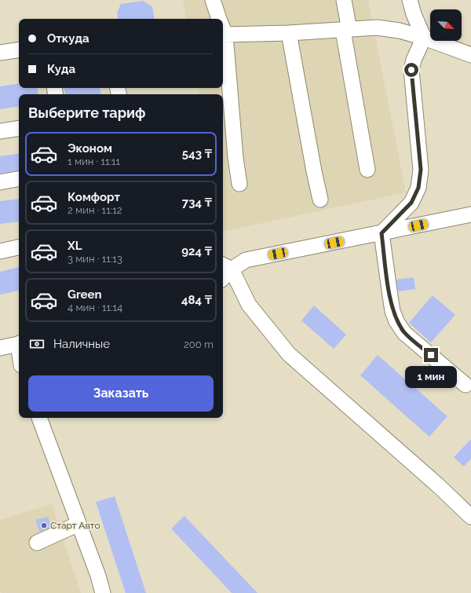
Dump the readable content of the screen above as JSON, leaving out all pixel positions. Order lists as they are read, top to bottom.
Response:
{
  "places": ["Старт Авто"],
  "north": "bottom right",
  "page": {
    "banner": ["Откуда", "Куда"],
    "heading": "Выберите тариф",
    "list": [
      {
        "name": "Эконом",
        "note": "1 мин · 11:11",
        "value": "543 ₸"
      },
      {
        "name": "Комфорт",
        "note": "2 мин · 11:12",
        "value": "734 ₸"
      },
      {
        "name": "XL",
        "note": "3 мин · 11:13",
        "value": "924 ₸"
      },
      {
        "name": "Green",
        "note": "4 мин · 11:14",
        "value": "484 ₸"
      }
    ],
    "pay": ["Наличные", "200 m"],
    "bubble": "1 мин",
    "buttons": "Заказать"
  }
}
